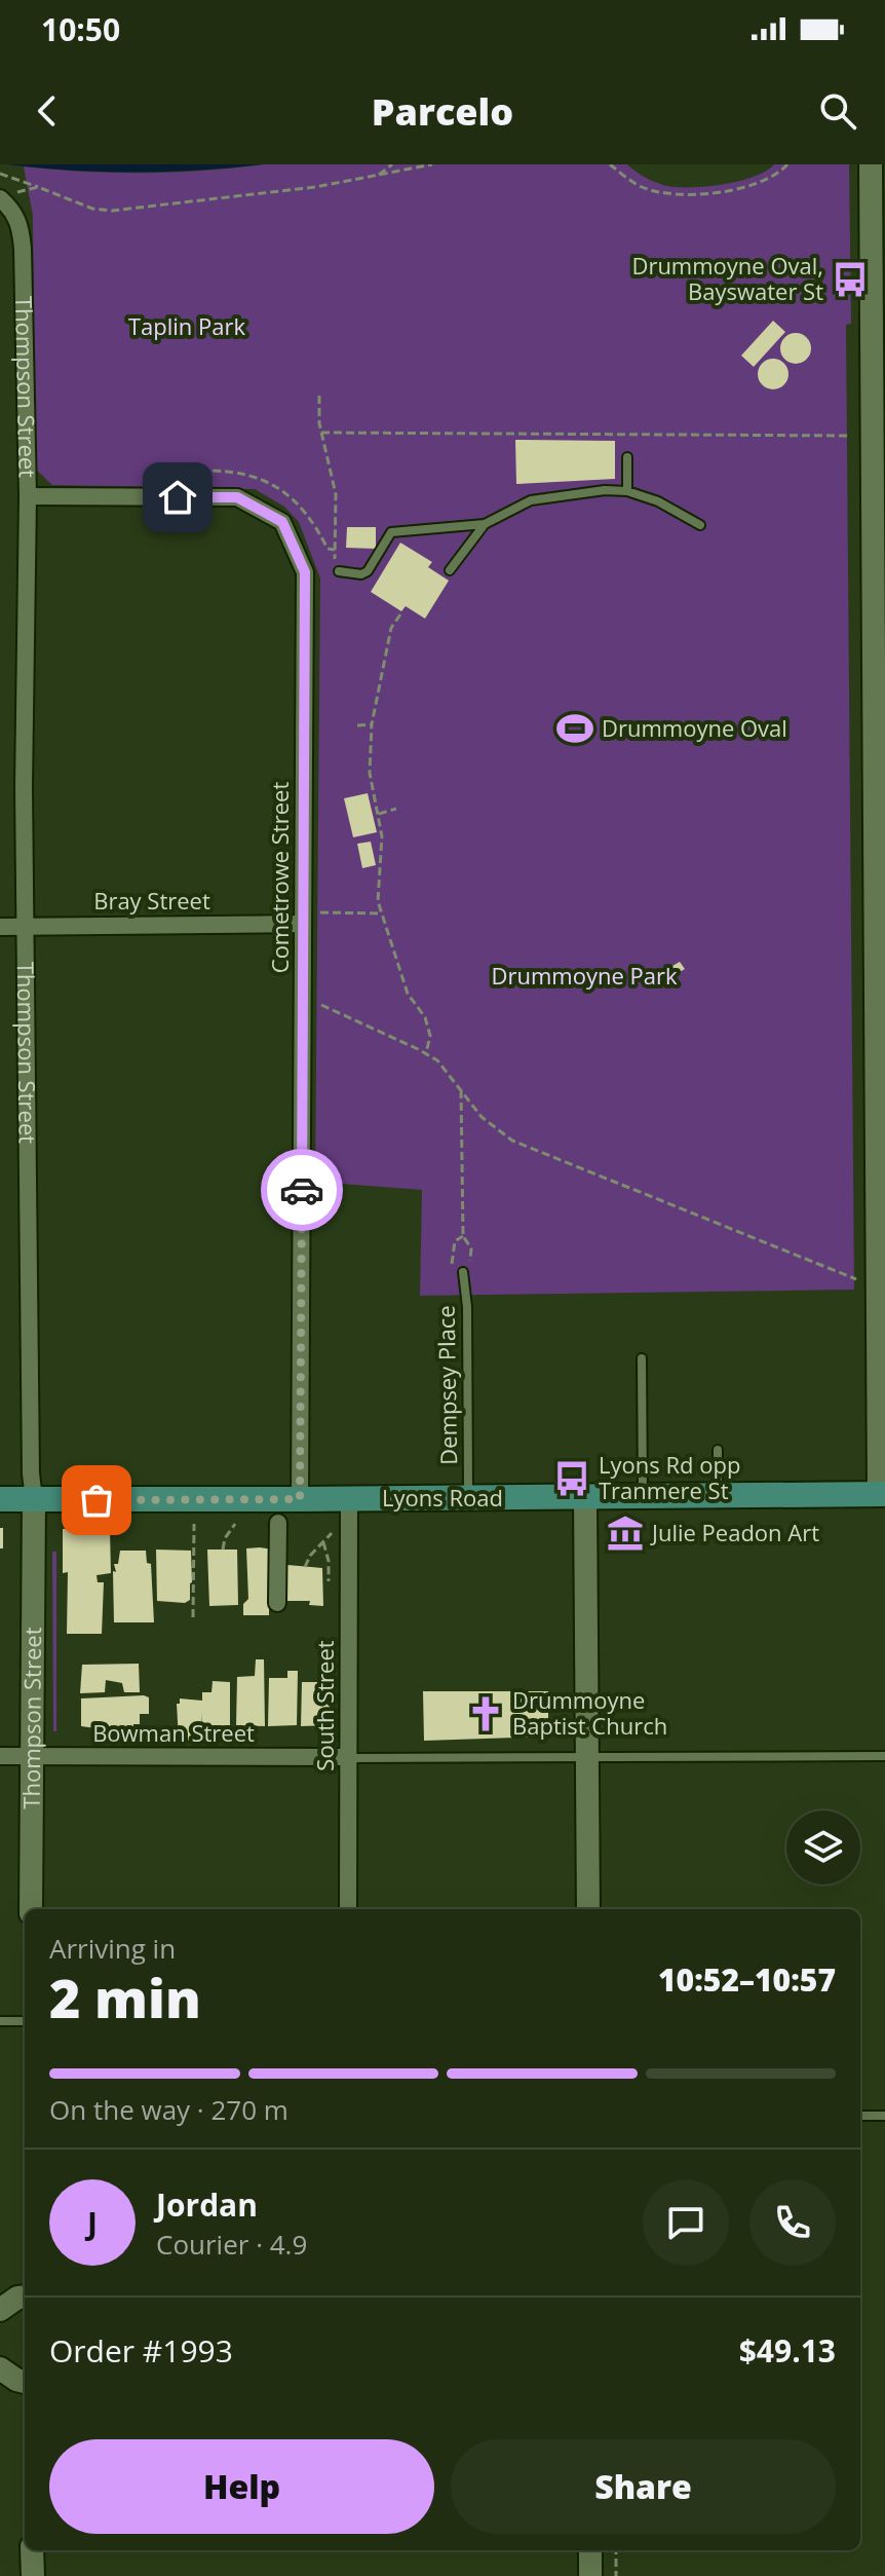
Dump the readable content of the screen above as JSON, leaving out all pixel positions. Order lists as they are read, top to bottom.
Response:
{
  "streets": {
    "main road": ["Lyons Road"],
    "street": [
      "Thompson Street",
      "Cometrowe Street",
      "Bray Street",
      "South Street",
      "Bowman Street"
    ],
    "lane": ["Dempsey Place"]
  },
  "crossings": [
    ["Thompson Street", "Cometrowe Street"],
    ["Thompson Street", "Bray Street"],
    ["Thompson Street", "Lyons Road"],
    ["Thompson Street", "Bowman Street"],
    ["Cometrowe Street", "Bray Street"],
    ["Cometrowe Street", "Lyons Road"],
    ["Dempsey Place", "Lyons Road"],
    ["Lyons Road", "South Street"],
    ["South Street", "Bowman Street"]
  ],
  "parks": ["Taplin Park", "Drummoyne Park"],
  "places": {
    "bus stop": ["Drummoyne Oval, Bayswater St", "Lyons Rd opp Tranmere St"],
    "sports": ["Drummoyne Oval"],
    "museum": ["Julie Peadon Art"],
    "church": ["Drummoyne Baptist Church"]
  },
  "page": {
    "status": "10:50",
    "header": "Parcelo",
    "heading": ["2 min", "Arriving in", "10:52–10:57"],
    "panel": [
      "Jordan",
      "Courier · 4.9",
      "Order #1993",
      "$49.13"
    ],
    "bar": "On the way · 270 m",
    "round": "J",
    "buttons": ["Help", "Share"]
  }
}
